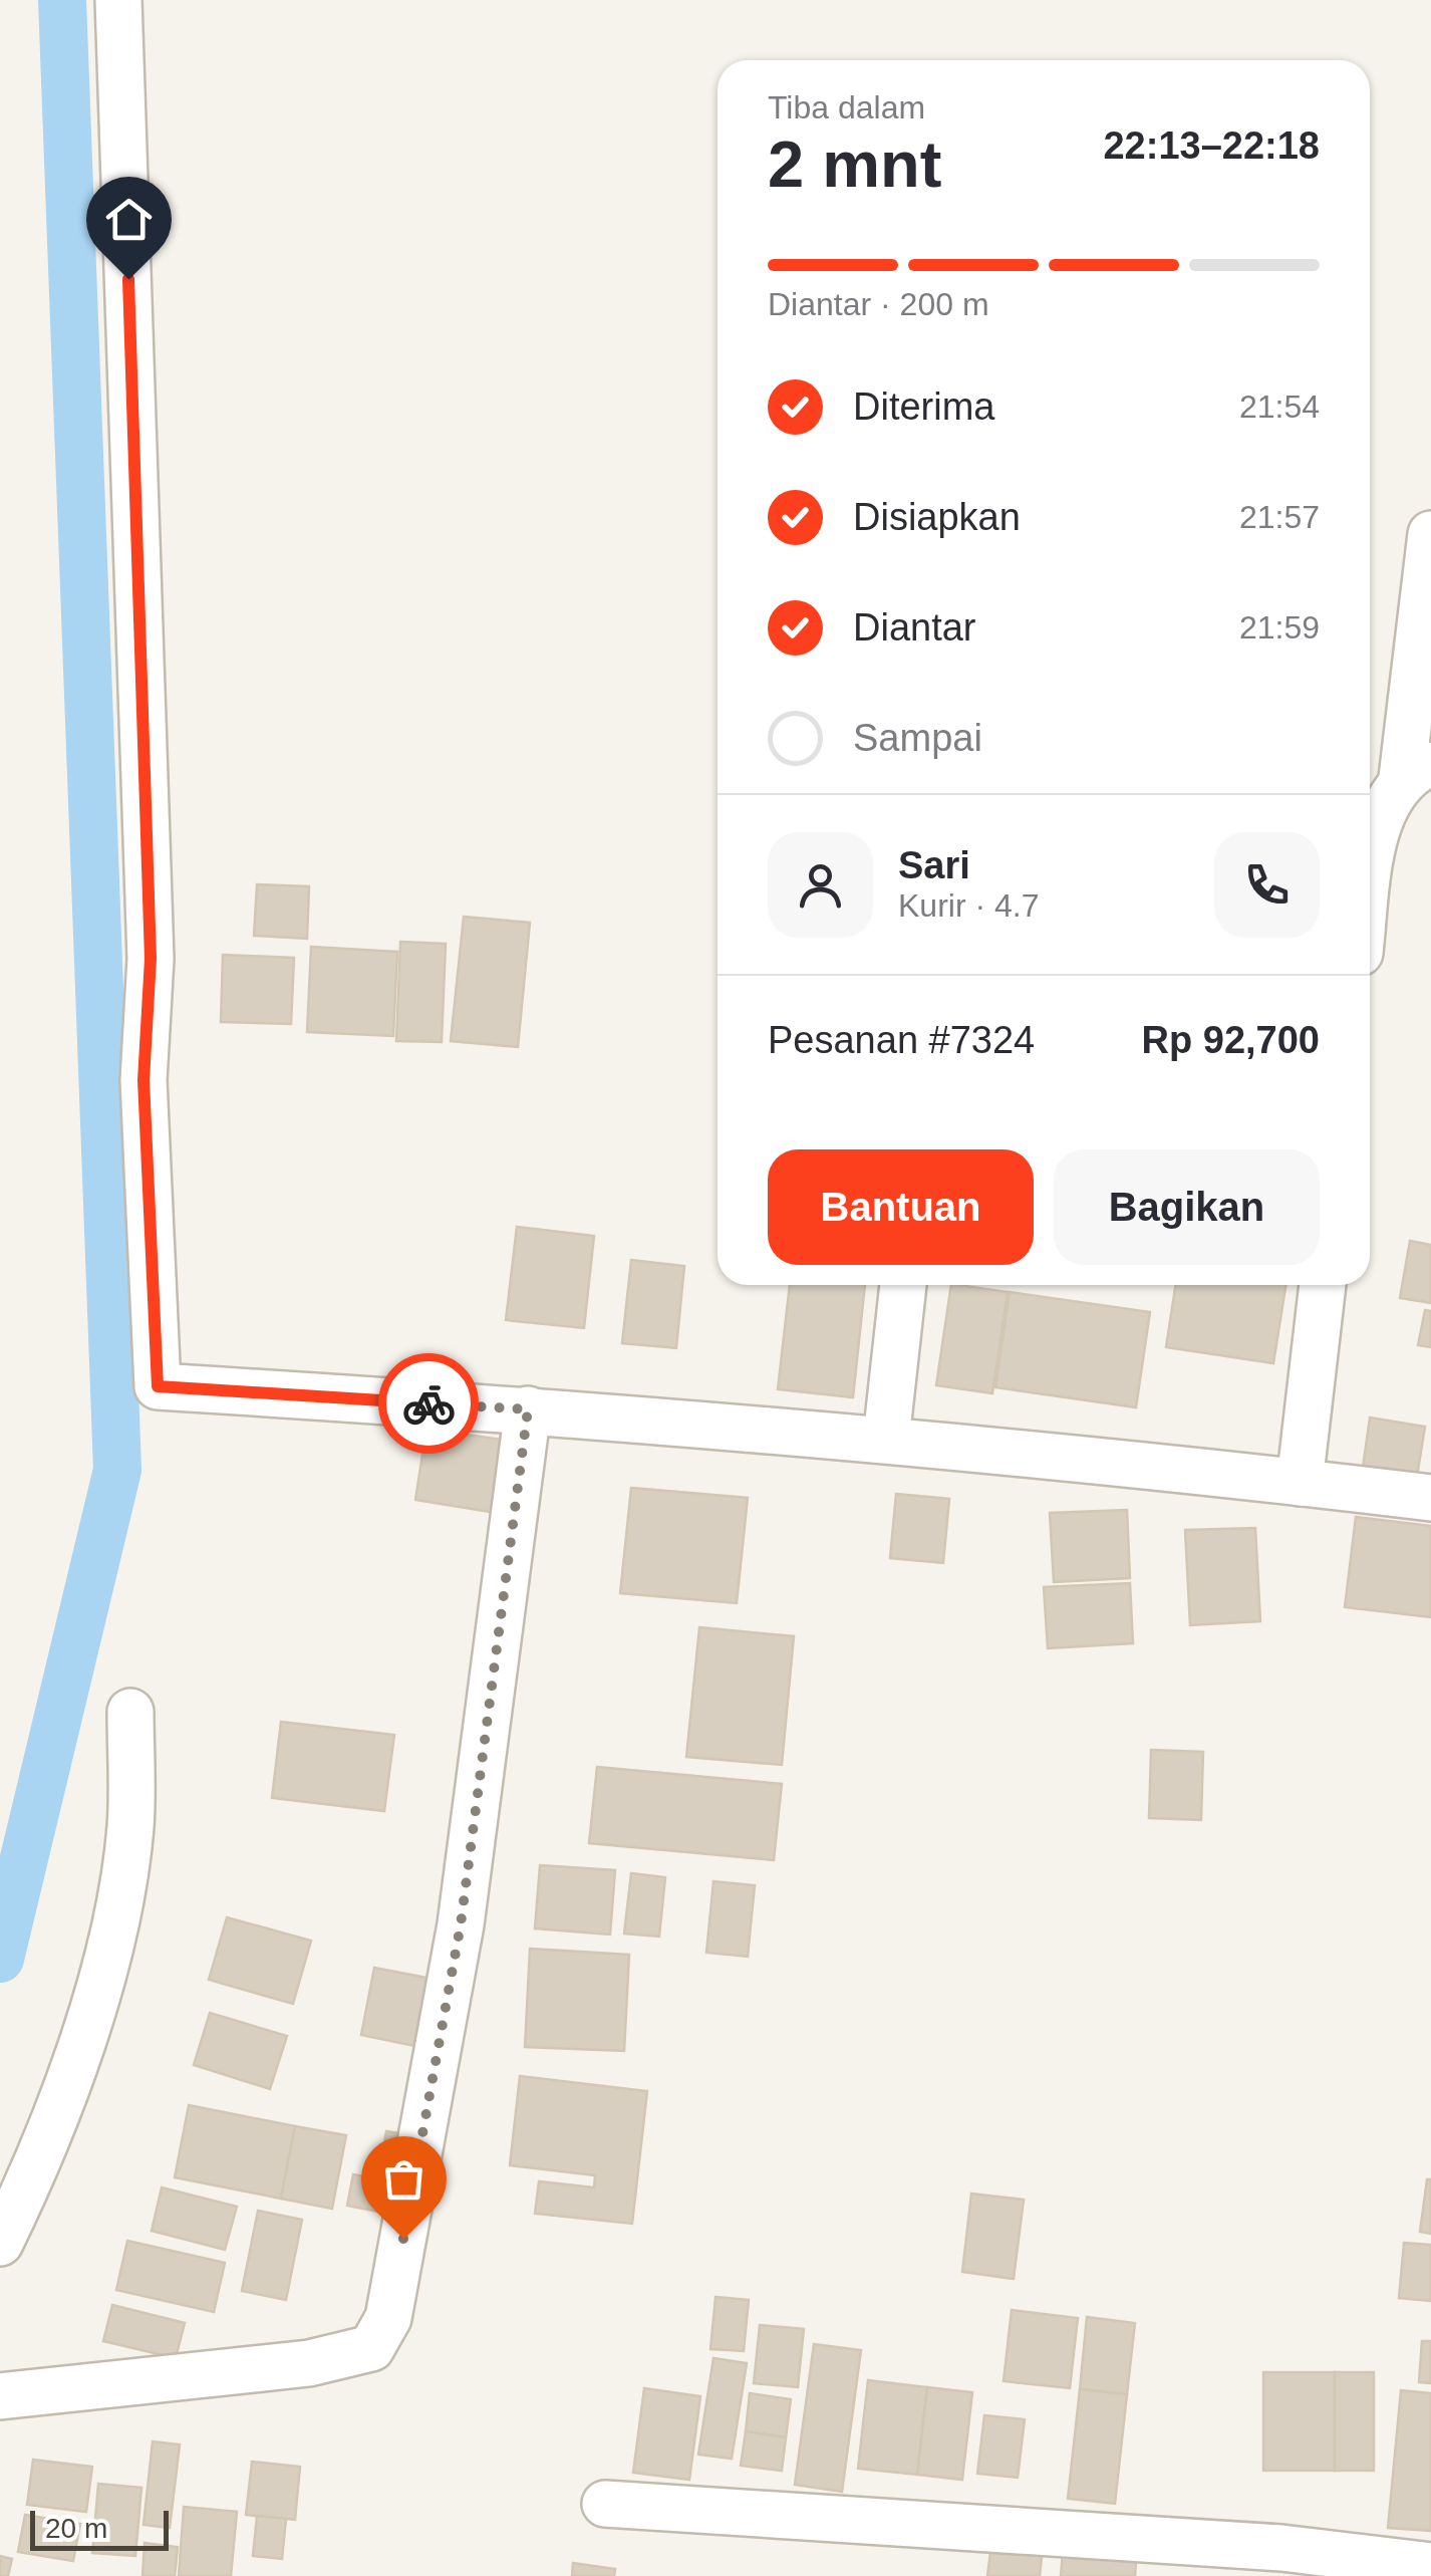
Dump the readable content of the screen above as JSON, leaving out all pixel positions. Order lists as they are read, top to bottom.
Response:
{
  "scale_bar": "20 m",
  "page": {
    "heading": ["2 mnt", "Tiba dalam", "22:13–22:18"],
    "panel": [
      "Sari",
      "Kurir · 4.7",
      "Pesanan #7324",
      "Rp 92,700"
    ],
    "bar": "Diantar · 200 m",
    "list": [
      ["Diterima", "21:54"],
      ["Disiapkan", "21:57"],
      ["Diantar", "21:59"],
      "Sampai"
    ],
    "buttons": ["Bantuan", "Bagikan"],
    "scale": "20 m"
  }
}
